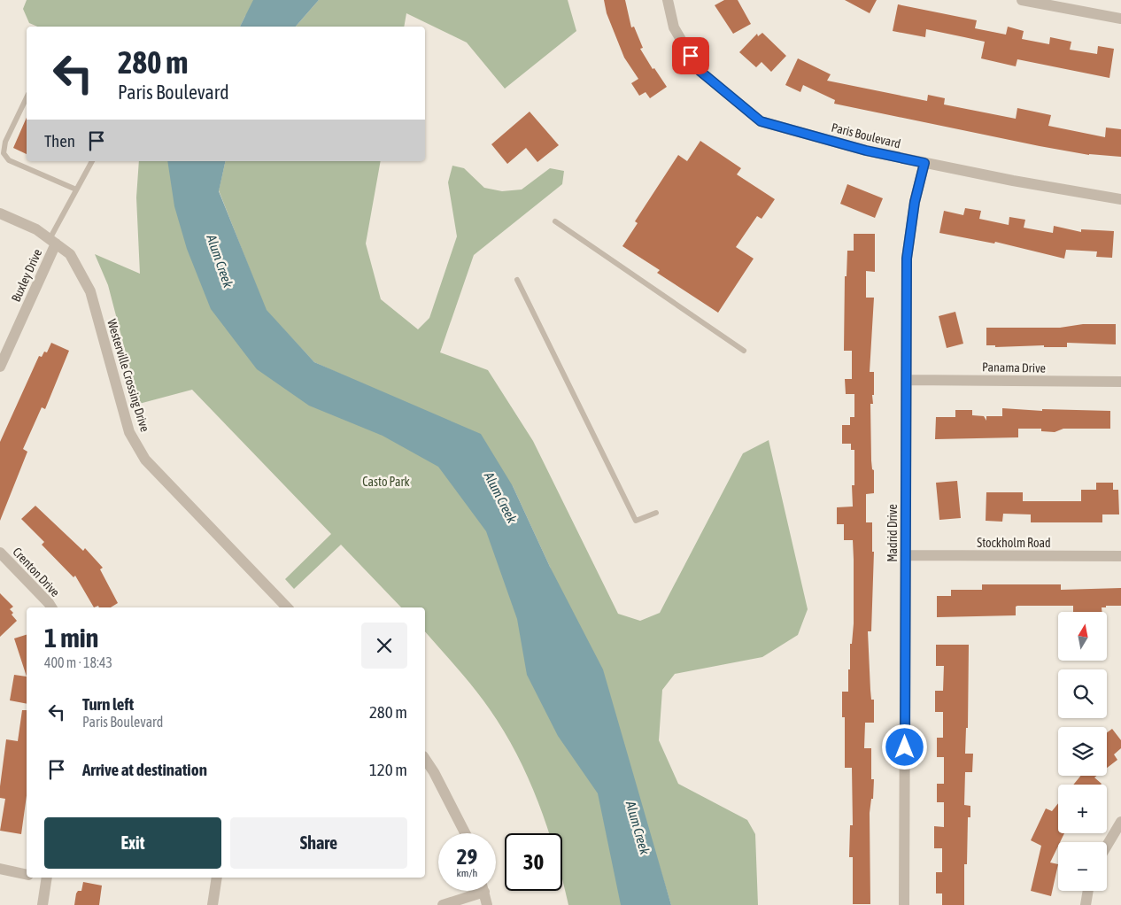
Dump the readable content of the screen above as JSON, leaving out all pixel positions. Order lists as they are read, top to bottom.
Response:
{
  "streets": {
    "street": [
      "Paris Boulevard",
      "Buxley Drive",
      "Panama Drive",
      "Westerville Crossing Drive",
      "Madrid Drive",
      "Stockholm Road",
      "Crenton Drive"
    ]
  },
  "crossings": [
    ["Paris Boulevard", "Madrid Drive"],
    ["Buxley Drive", "Westerville Crossing Drive"],
    ["Panama Drive", "Madrid Drive"],
    ["Madrid Drive", "Stockholm Road"]
  ],
  "water": ["Alum Creek"],
  "parks": ["Casto Park"],
  "north": "top",
  "page": {
    "turn": ["280 m", "Paris Boulevard"],
    "then": "Then",
    "heading": ["1 min", "400 m · 18:43"],
    "map_buttons": ["+", "−"],
    "list": [
      {
        "name": "Turn left",
        "note": "Paris Boulevard",
        "value": "280 m"
      },
      {
        "name": "Arrive at destination",
        "value": "120 m"
      }
    ],
    "buttons": ["Exit", "Share"],
    "speed": "29 km/h",
    "limit": "30"
  }
}
